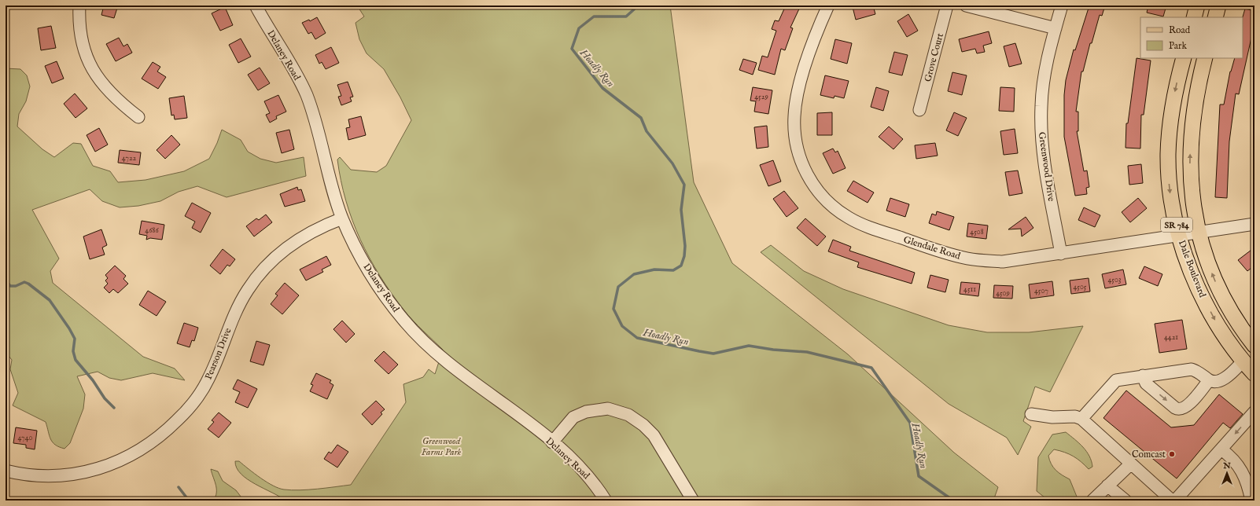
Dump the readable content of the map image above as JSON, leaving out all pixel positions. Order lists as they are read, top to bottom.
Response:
{
  "streets": {
    "main road": ["SR 784", "Dale Boulevard"],
    "street": [
      "Delaney Road",
      "Grove Court",
      "Greenwood Drive",
      "Glendale Road",
      "Pearson Drive"
    ]
  },
  "crossings": [
    ["Delaney Road", "Pearson Drive"],
    ["Greenwood Drive", "Glendale Road"],
    ["Glendale Road", "Dale Boulevard"]
  ],
  "water": ["Hoadly Run"],
  "parks": ["Greenwood Farms Park"],
  "places": ["Comcast"],
  "house_numbers": [
    "4529",
    "4722",
    "4686",
    "4508",
    "4503",
    "4505",
    "4511",
    "4507",
    "4509",
    "4421",
    "4740"
  ],
  "legend": ["Road", "Park"],
  "north": "top"
}
